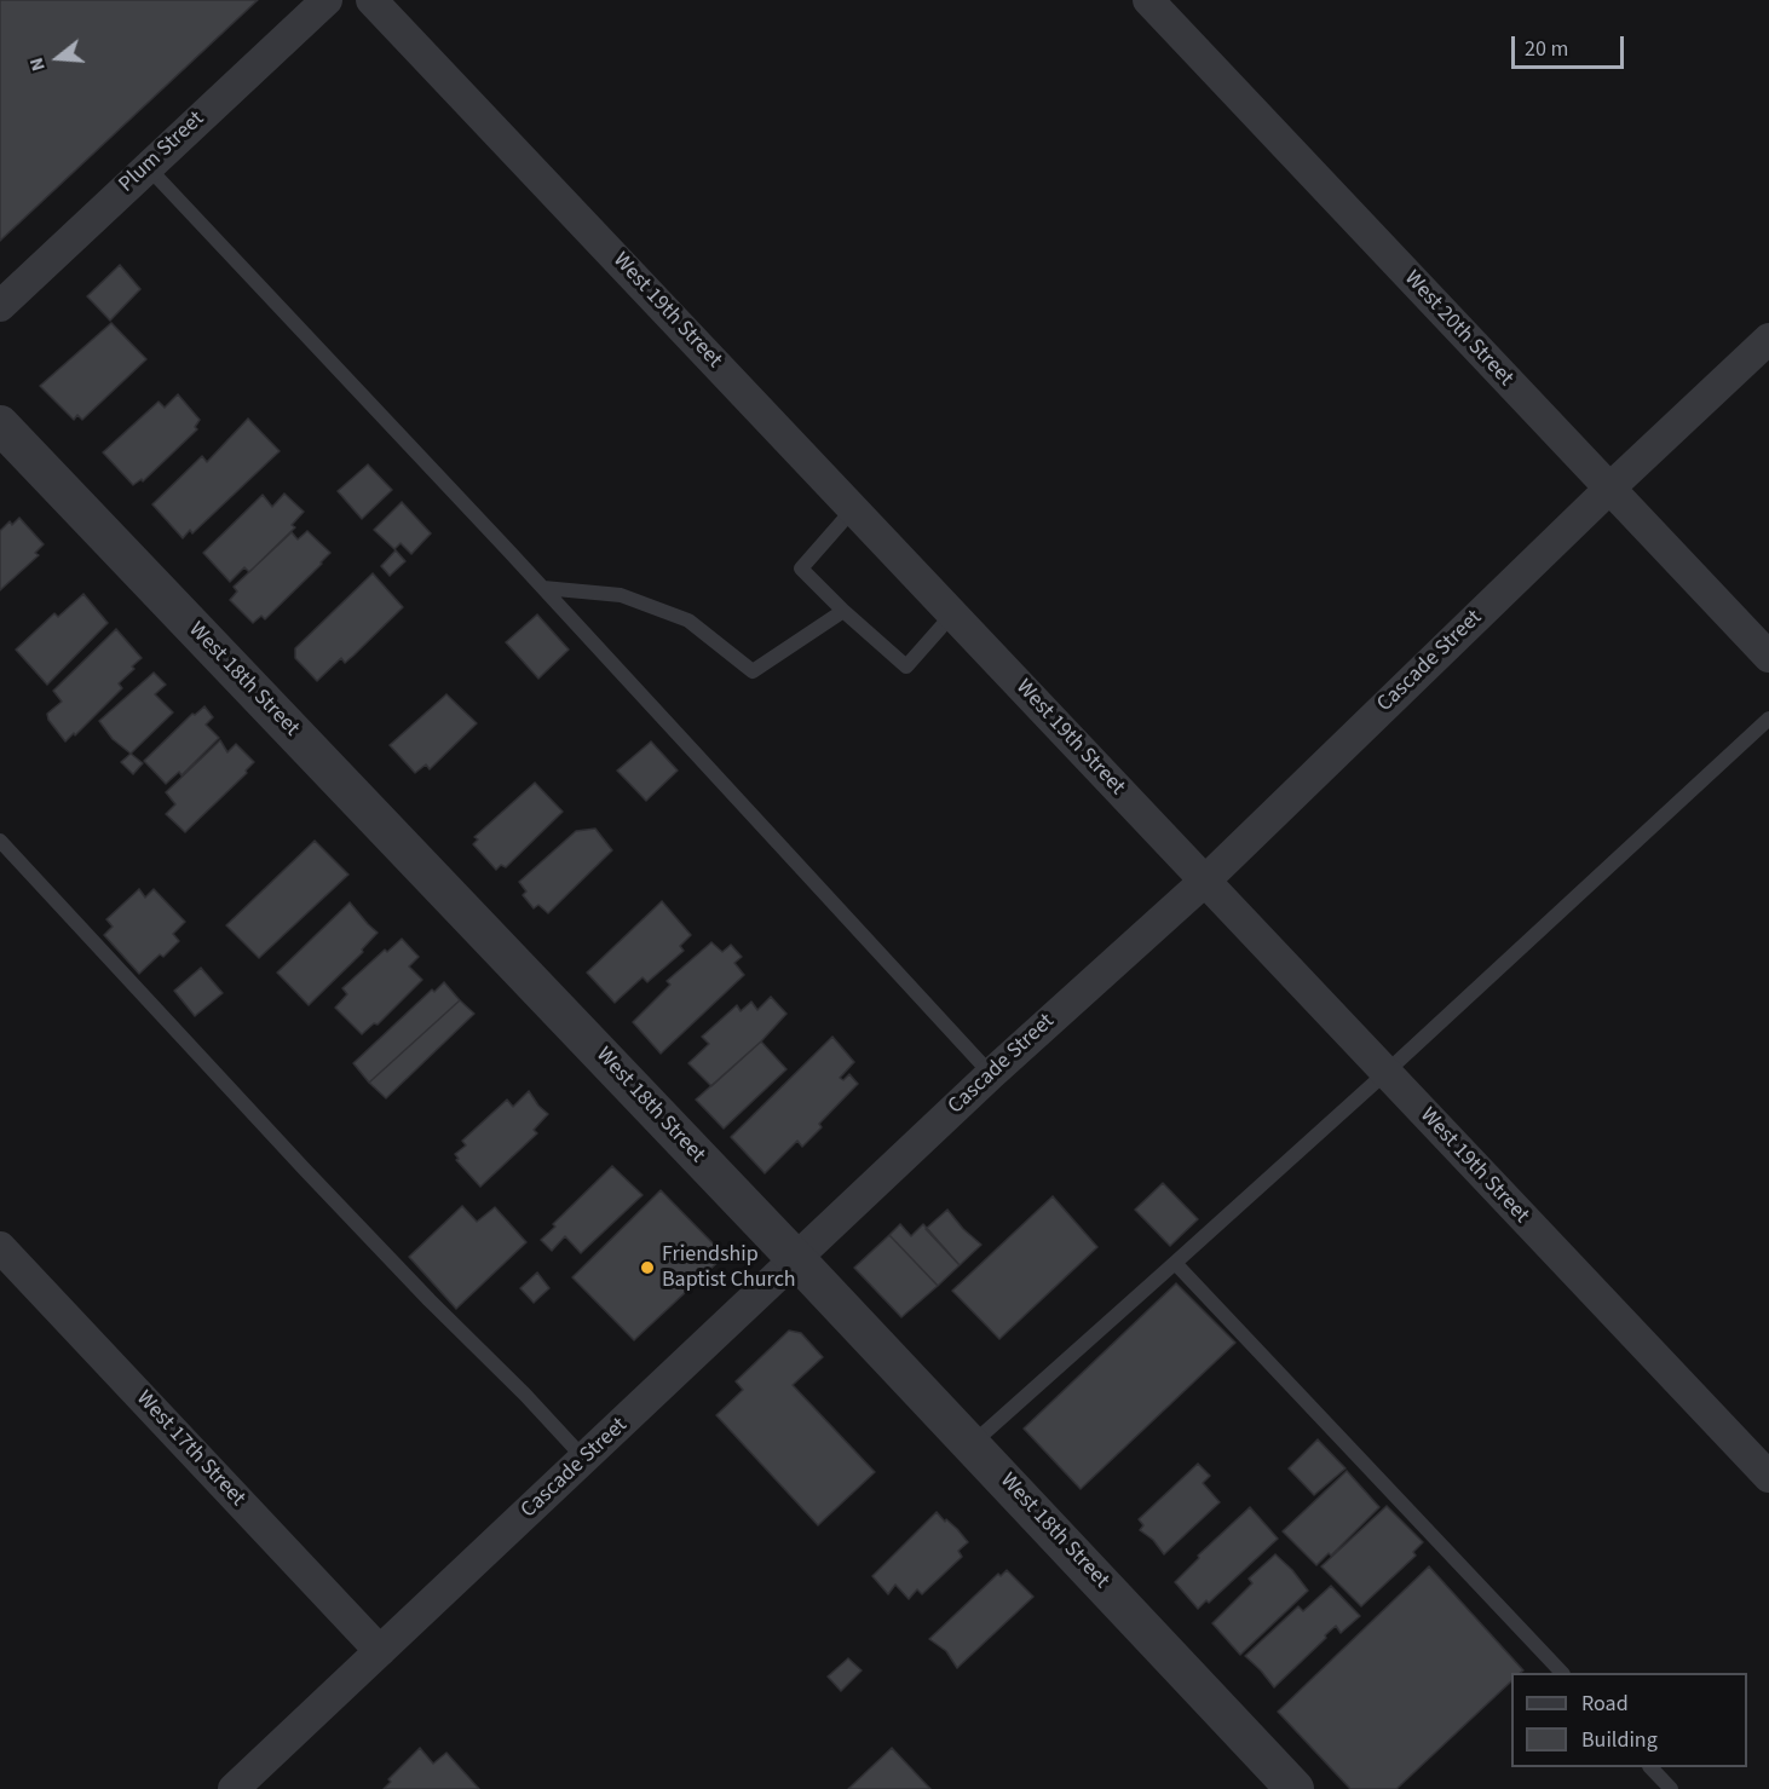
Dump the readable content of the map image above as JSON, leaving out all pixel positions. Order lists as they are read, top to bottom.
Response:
{
  "streets": {
    "street": [
      "Plum Street",
      "West 19th Street",
      "West 20th Street",
      "Cascade Street",
      "West 18th Street",
      "West 17th Street"
    ]
  },
  "crossings": [
    ["West 19th Street", "Cascade Street"],
    ["West 20th Street", "Cascade Street"],
    ["Cascade Street", "West 18th Street"],
    ["Cascade Street", "West 17th Street"]
  ],
  "places": ["Friendship Baptist Church"],
  "legend": ["Road", "Building"],
  "scale_bar": "20 m",
  "north": "left"
}
